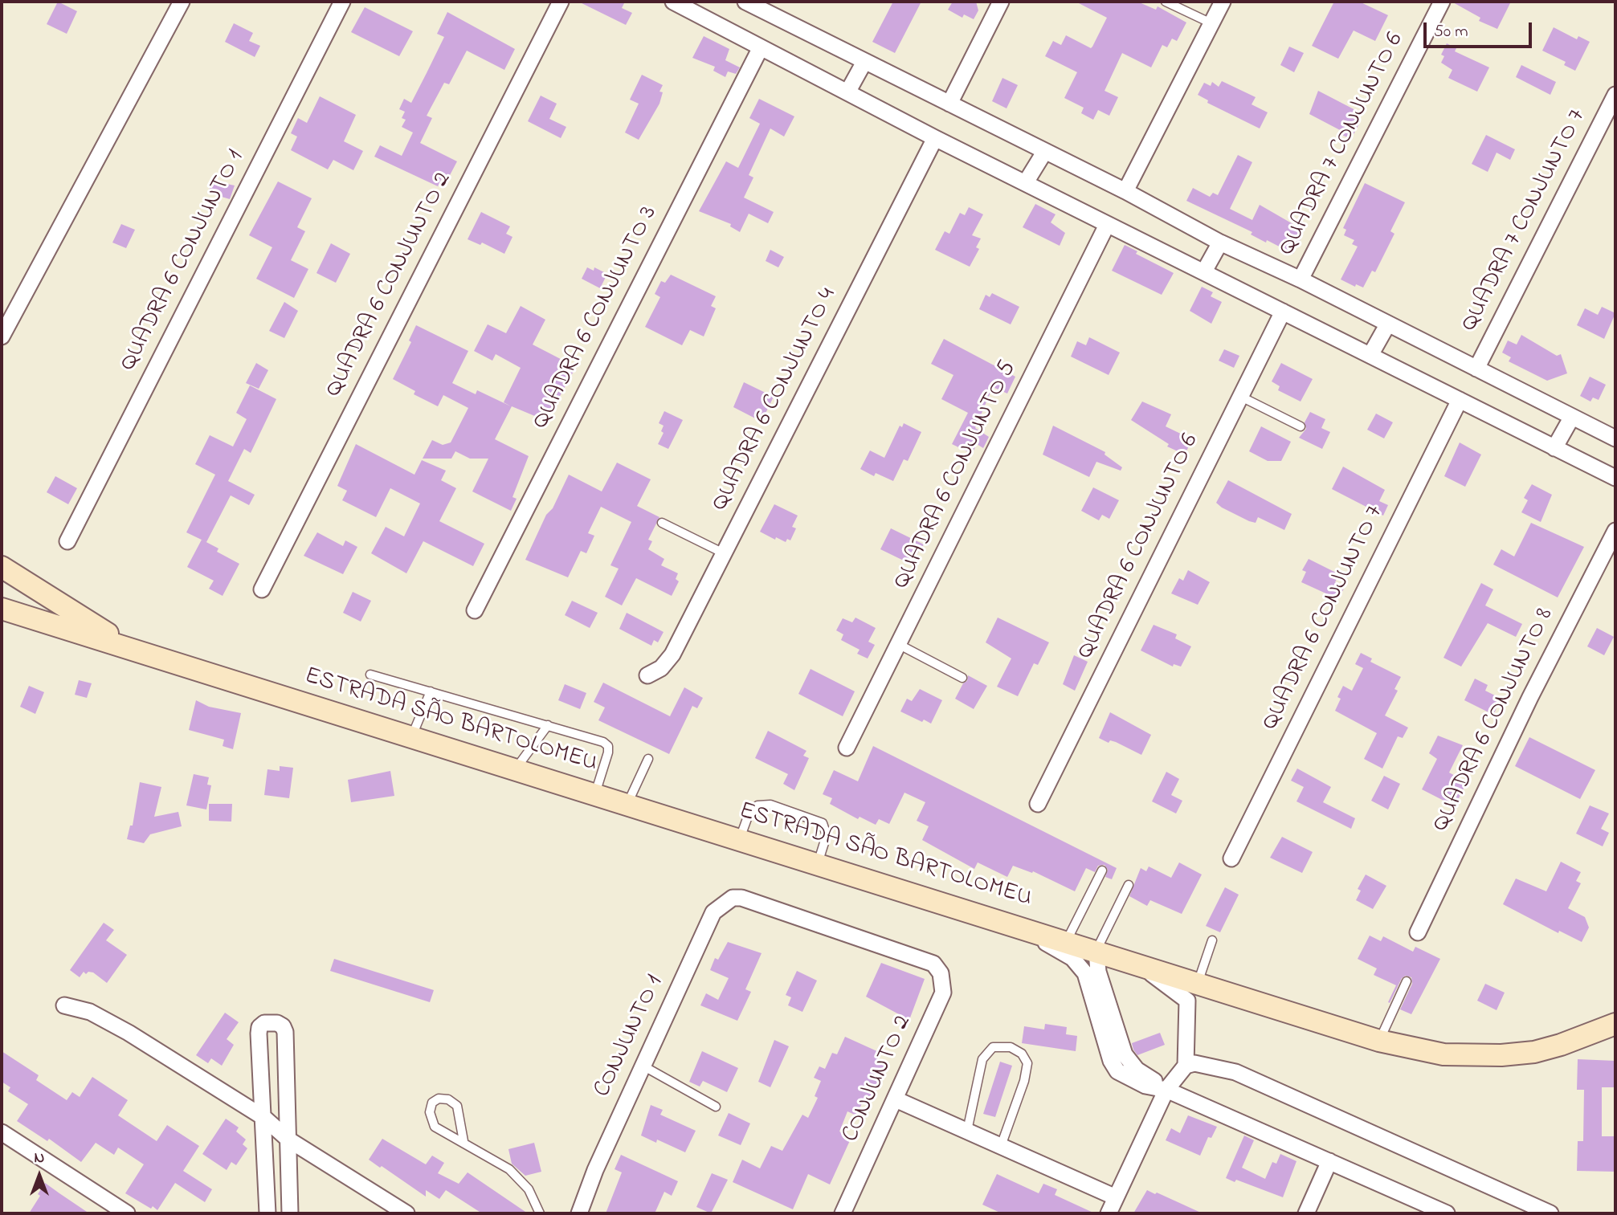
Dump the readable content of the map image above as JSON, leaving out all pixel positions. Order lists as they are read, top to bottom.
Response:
{
  "streets": {
    "street": [
      "QUADRA 7 CONJUNTO 6",
      "QUADRA 7 CONJUNTO 7",
      "QUADRA 6 CONJUNTO 1",
      "QUADRA 6 CONJUNTO 2",
      "QUADRA 6 CONJUNTO 3",
      "QUADRA 6 CONJUNTO 4",
      "QUADRA 6 CONJUNTO 5",
      "QUADRA 6 CONJUNTO 6",
      "QUADRA 6 CONJUNTO 7",
      "QUADRA 6 CONJUNTO 8",
      "ESTRADA SÃO BARTOLOMEU",
      "CONJUNTO 1",
      "CONJUNTO 2"
    ]
  },
  "crossings": [
    ["CONJUNTO 1", "CONJUNTO 2"]
  ],
  "scale_bar": "50 m",
  "north": "top"
}
